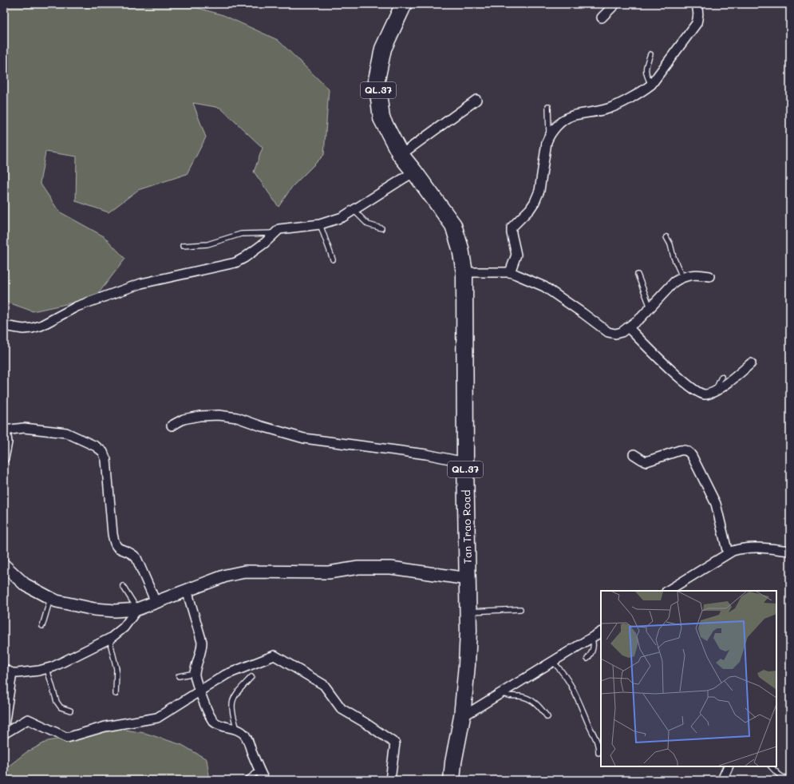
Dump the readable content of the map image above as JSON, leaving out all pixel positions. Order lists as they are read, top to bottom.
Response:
{
  "streets": {
    "highway": ["QL.37", "Tan Trao Road"]
  },
  "crossings": [
    ["QL.37", "Tan Trao Road"]
  ]
}
